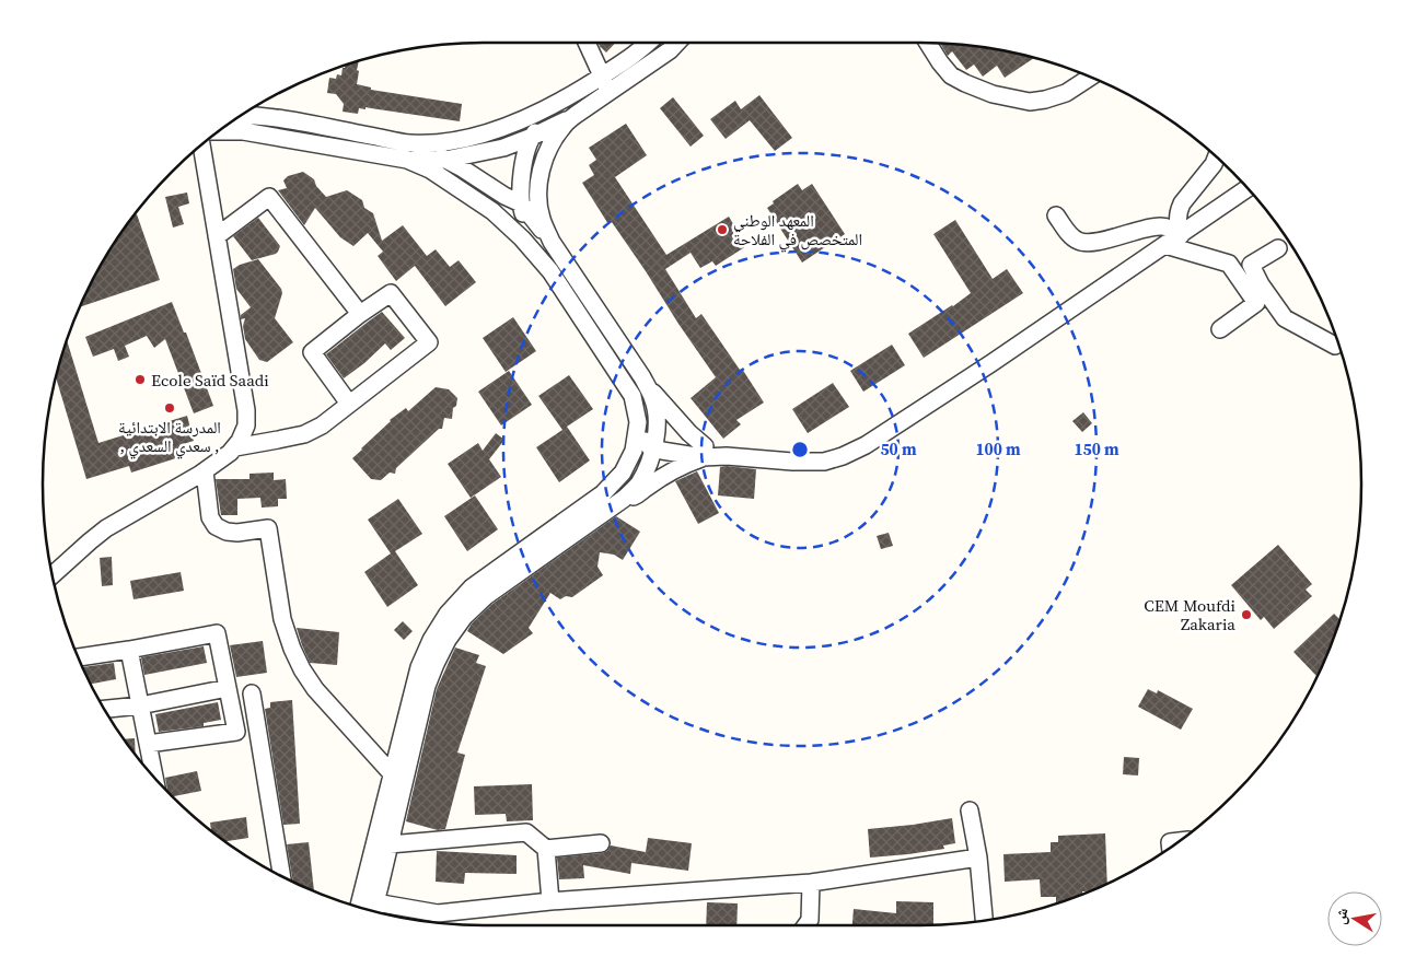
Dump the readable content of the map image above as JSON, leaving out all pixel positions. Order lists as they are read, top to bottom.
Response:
{
  "places": [
    "المعهد الوطني المتخصص في الفلاحة",
    "Ecole Saïd Saadi",
    "المدرسة الابتدائية , سعدي السعدي ,",
    "CEM Moufdi Zakaria"
  ],
  "north": "left",
  "rings": ["50 m", "100 m", "150 m"]
}
